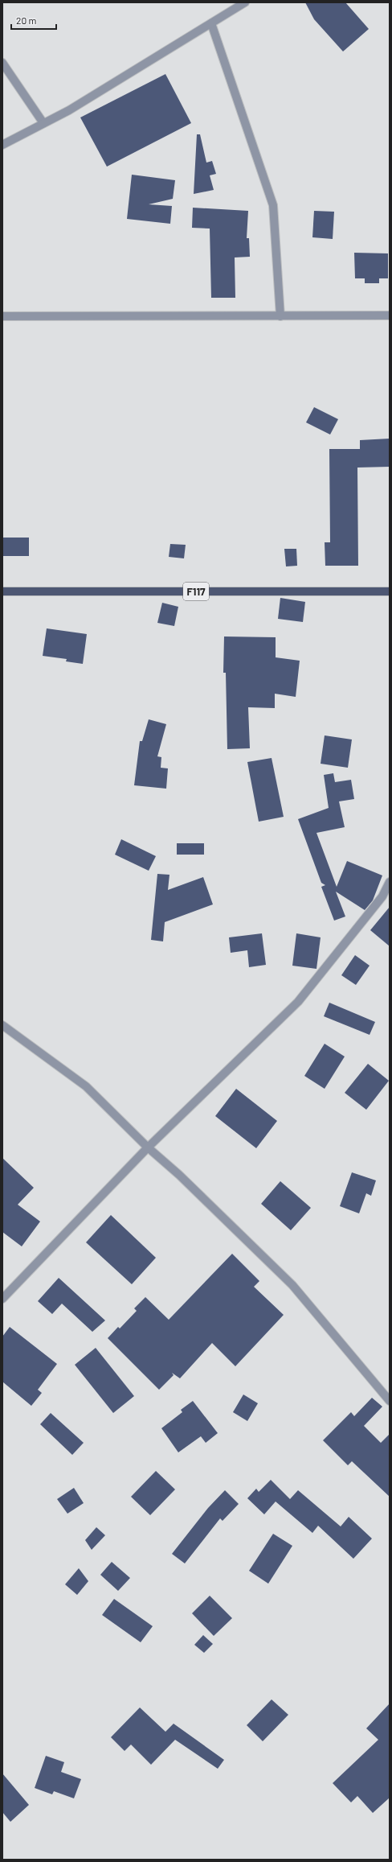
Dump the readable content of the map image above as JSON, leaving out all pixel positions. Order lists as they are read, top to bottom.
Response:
{
  "streets": {
    "main road": ["F117"]
  },
  "scale_bar": "20 m"
}
